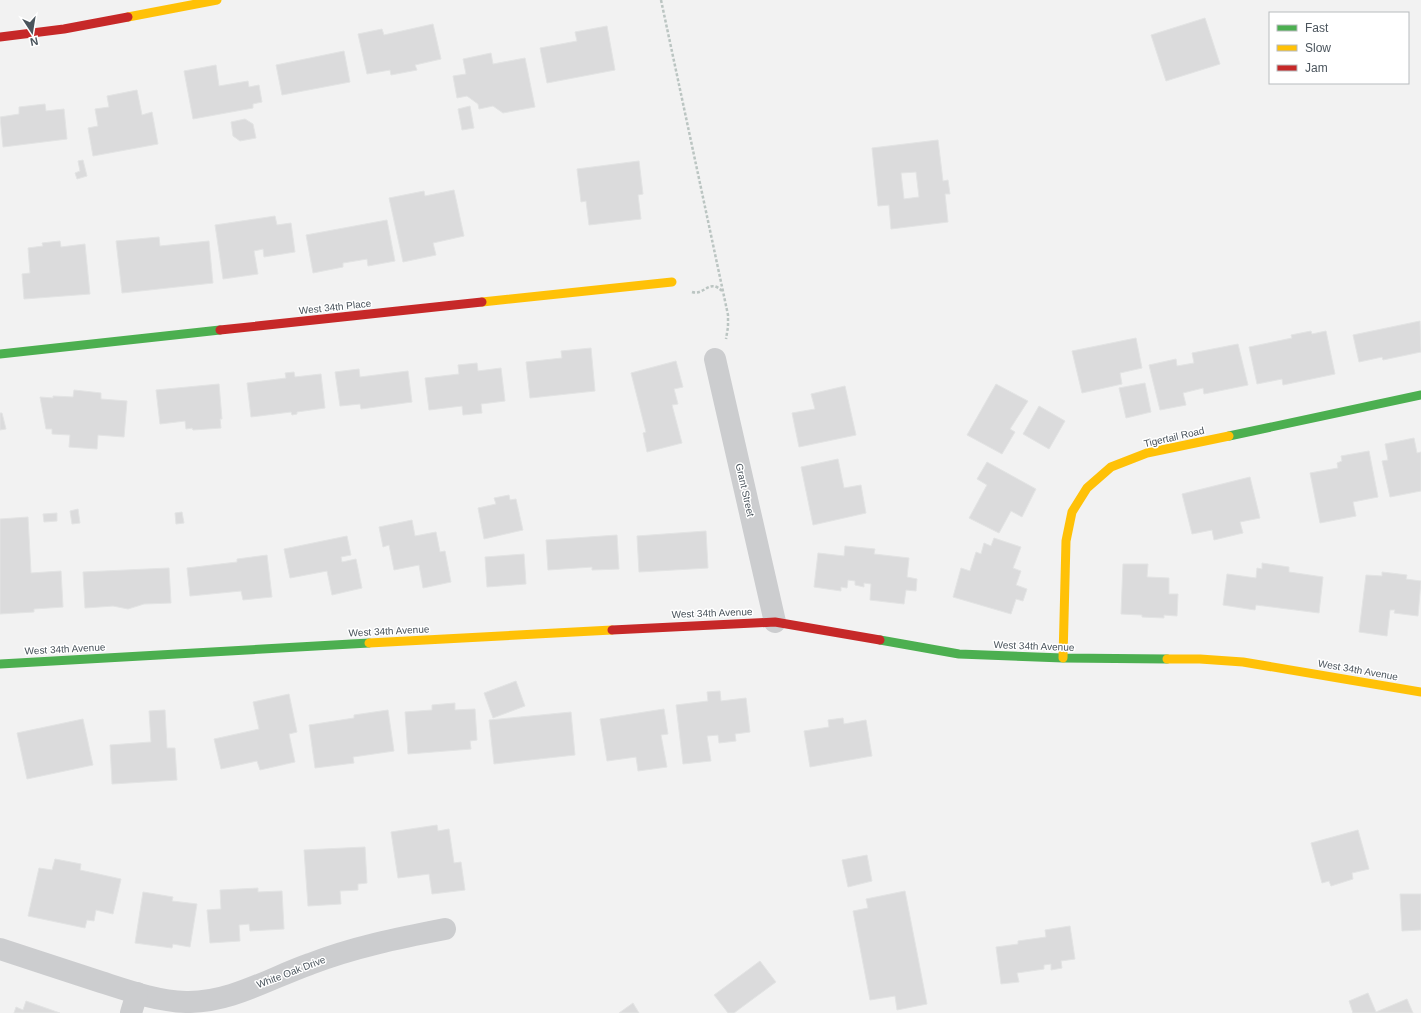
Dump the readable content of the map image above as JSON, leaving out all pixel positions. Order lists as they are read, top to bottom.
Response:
{
  "streets": {
    "street": [
      "West 34th Place",
      "Tigertail Road",
      "Grant Street",
      "West 34th Avenue",
      "White Oak Drive"
    ]
  },
  "crossings": [
    ["Tigertail Road", "West 34th Avenue"],
    ["Grant Street", "West 34th Avenue"]
  ],
  "legend": ["Fast", "Slow", "Jam"],
  "north": "bottom"
}
